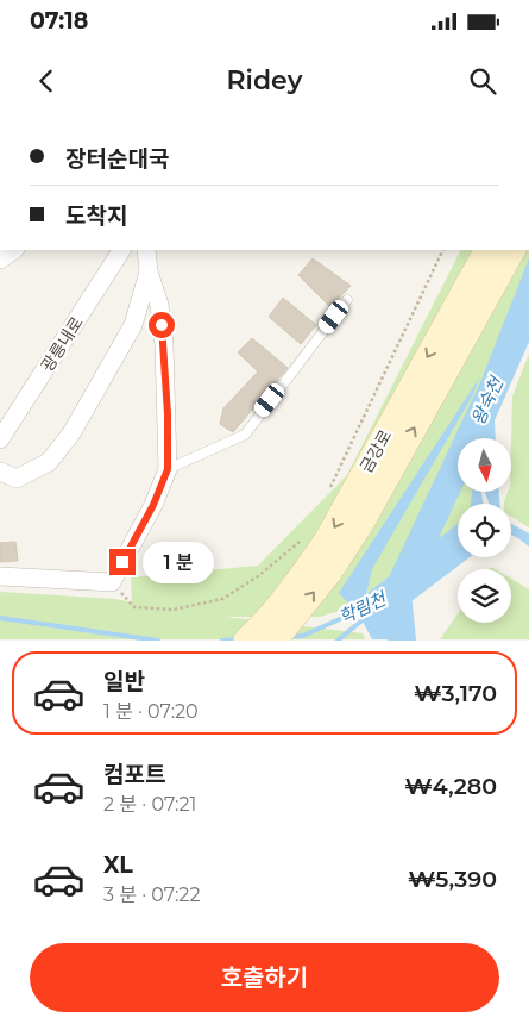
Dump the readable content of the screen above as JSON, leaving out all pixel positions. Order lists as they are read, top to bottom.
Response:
{
  "streets": {
    "main road": ["금강로"],
    "street": ["광릉내로"]
  },
  "water": ["왕숙천", "학림천"],
  "north": "bottom",
  "page": {
    "status": "07:18",
    "header": "Ridey",
    "banner": ["장터순대국", "도착지"],
    "bubble": "1 분",
    "list": [
      {
        "name": "일반",
        "note": "1 분 · 07:20",
        "value": "₩3,170"
      },
      {
        "name": "컴포트",
        "note": "2 분 · 07:21",
        "value": "₩4,280"
      },
      {
        "name": "XL",
        "note": "3 분 · 07:22",
        "value": "₩5,390"
      }
    ],
    "buttons": "호출하기"
  }
}
